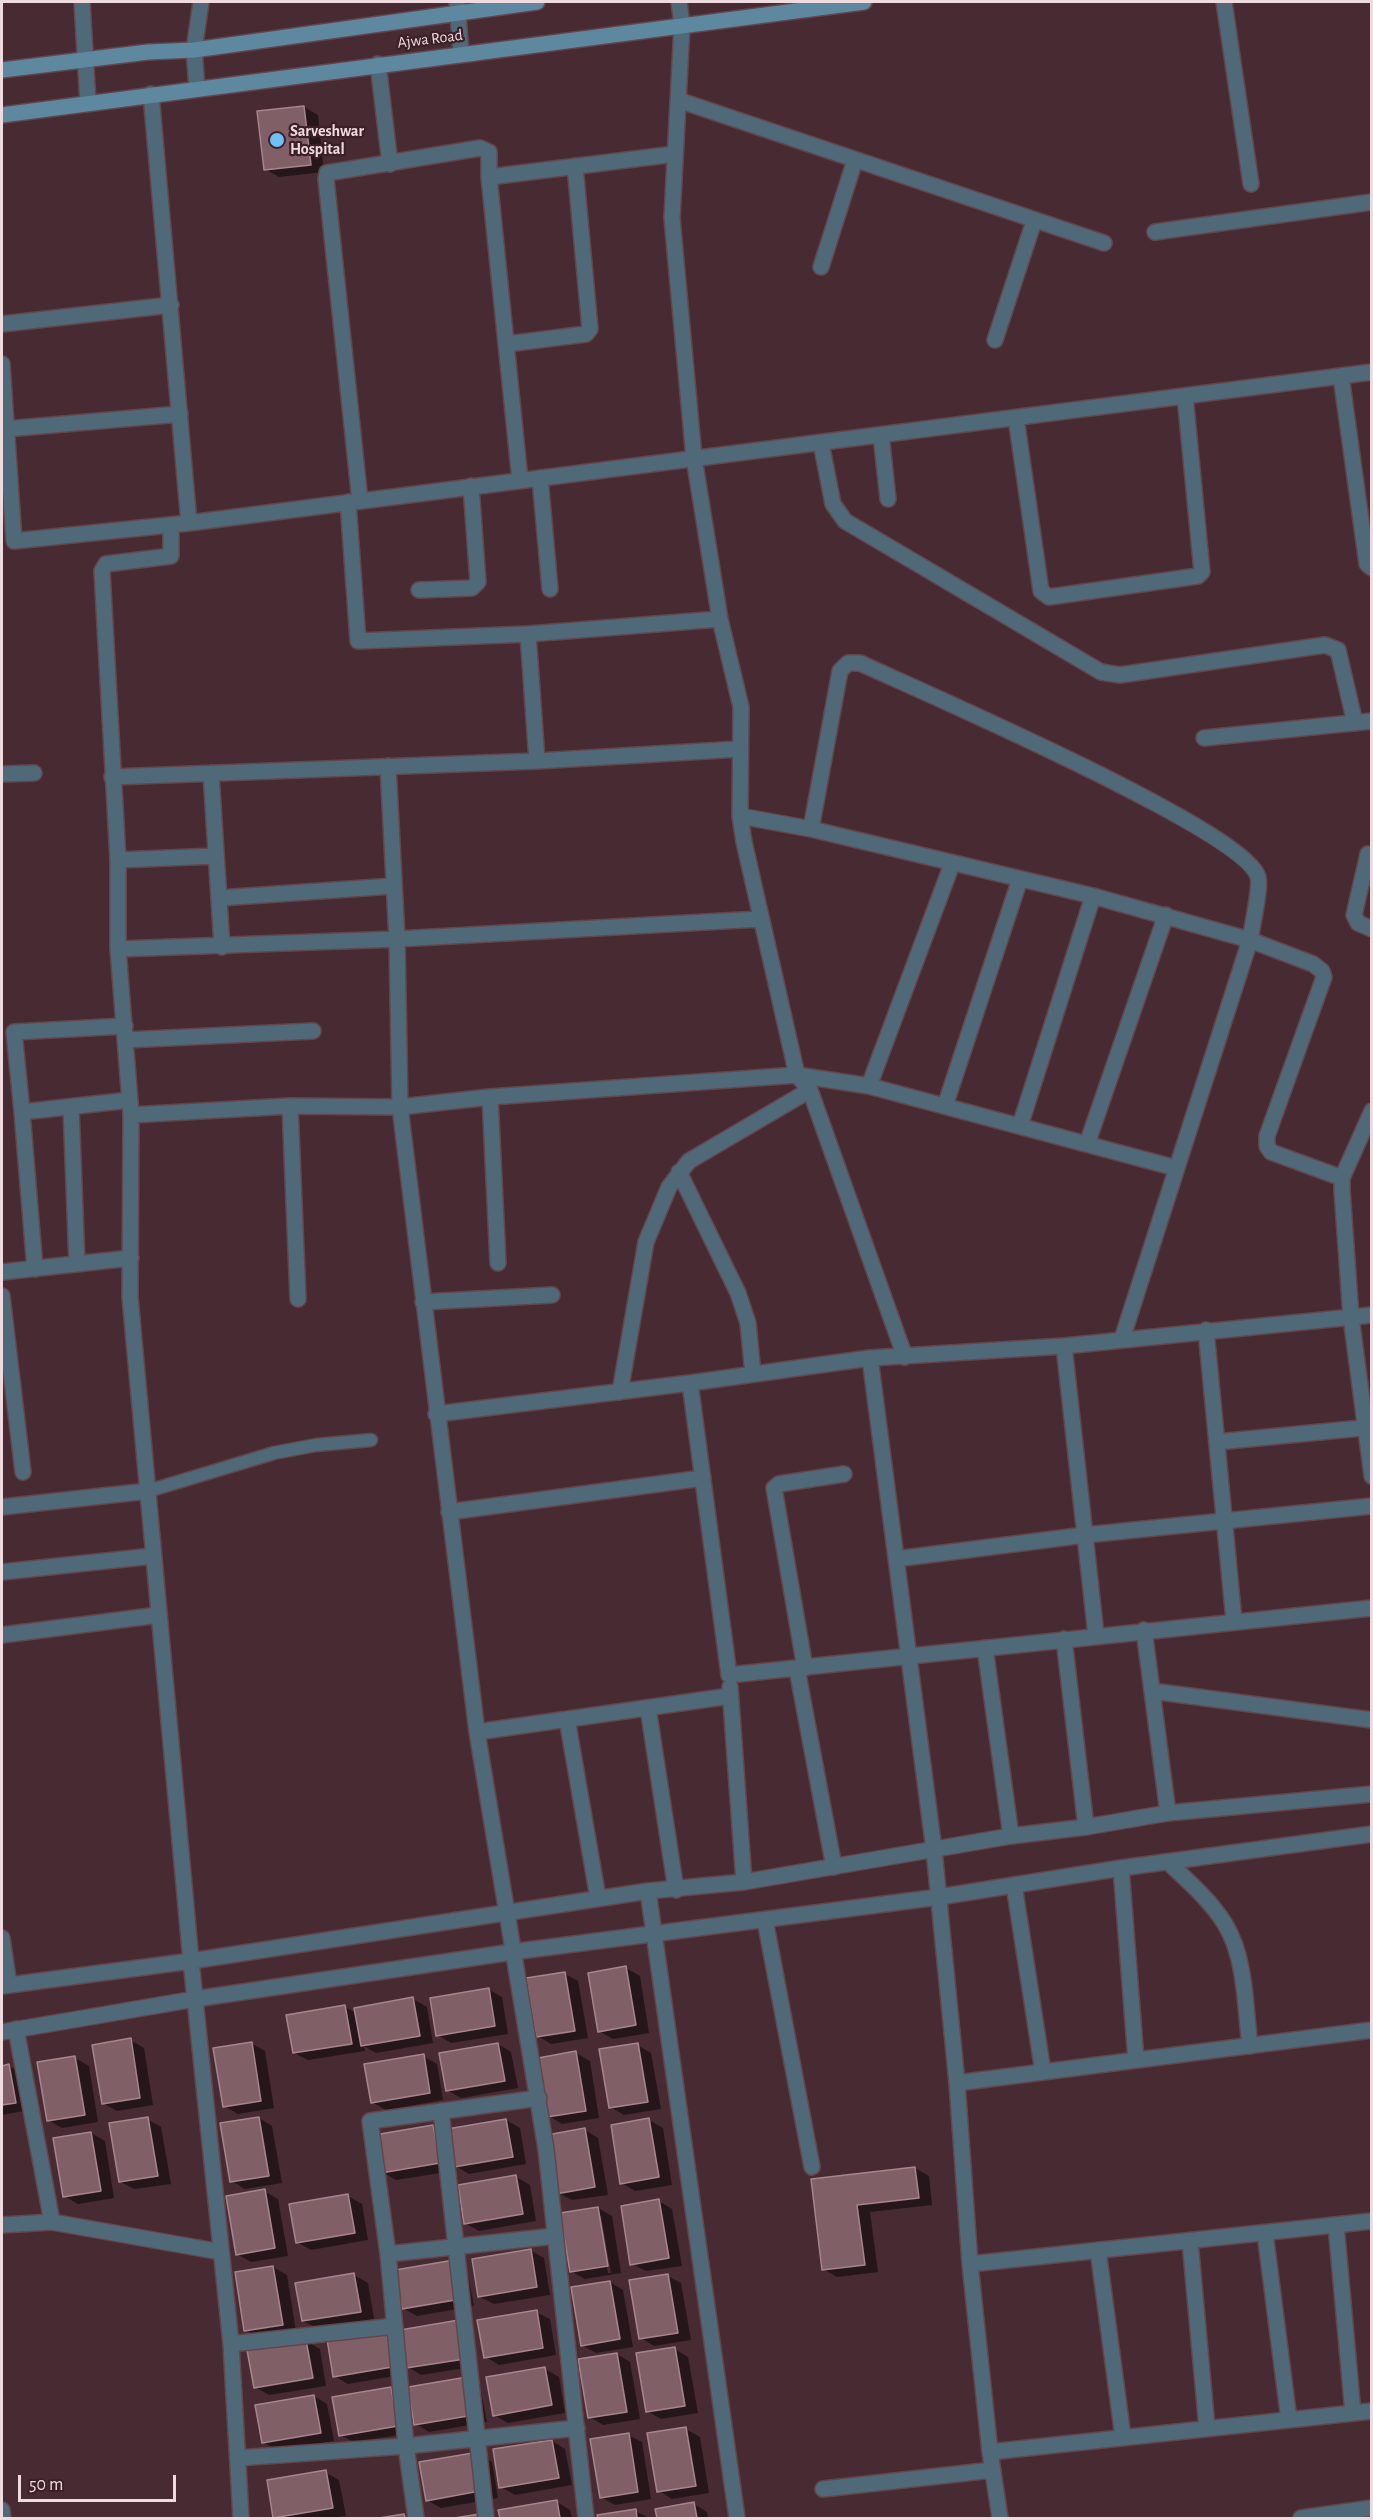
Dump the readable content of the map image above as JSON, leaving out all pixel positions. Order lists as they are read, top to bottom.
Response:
{
  "streets": {
    "main road": ["Ajwa Road"]
  },
  "places": ["Sarveshwar Hospital"],
  "scale_bar": "50 m"
}
